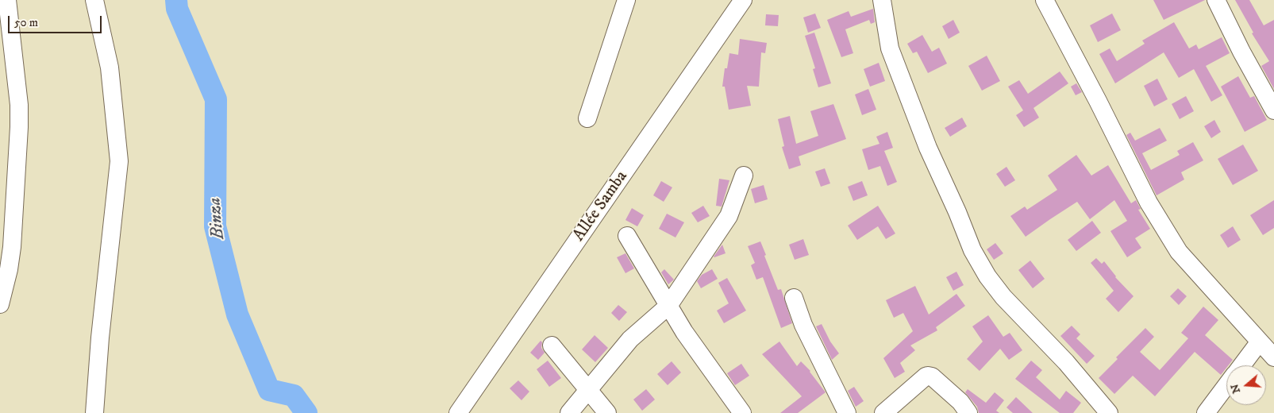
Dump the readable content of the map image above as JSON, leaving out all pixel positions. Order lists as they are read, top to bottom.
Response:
{
  "streets": {
    "street": ["Allée Samba"]
  },
  "water": ["Binza"],
  "scale_bar": "50 m",
  "north": "left"
}
